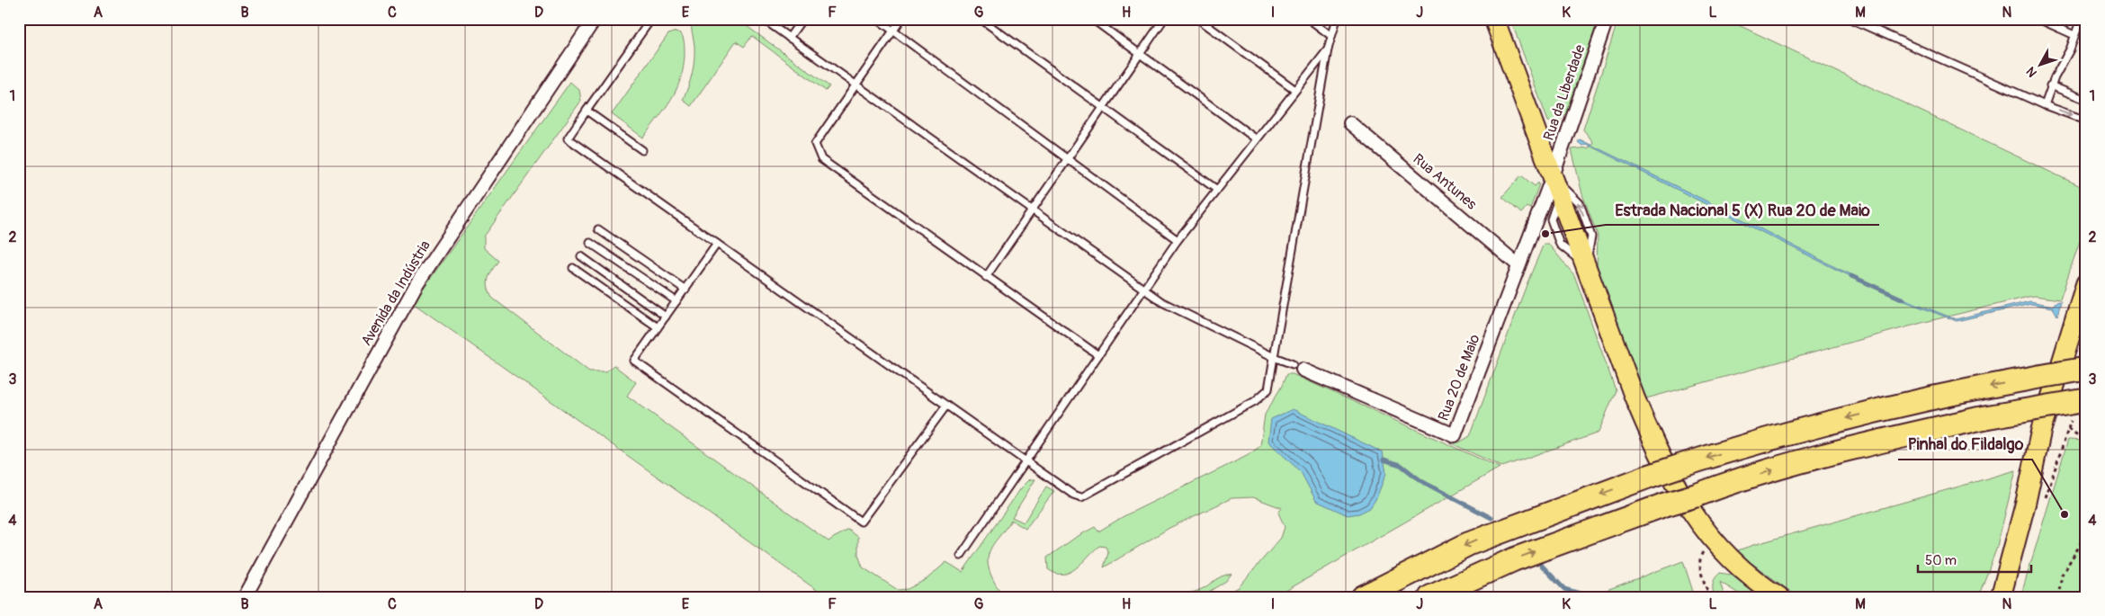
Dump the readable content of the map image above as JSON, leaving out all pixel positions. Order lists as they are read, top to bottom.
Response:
{
  "streets": {
    "street": [
      "Rua da Liberdade",
      "Rua Antunes",
      "Avenida da Indústria",
      "Rua 20 de Maio"
    ]
  },
  "crossings": [
    ["Rua da Liberdade", "Rua 20 de Maio"],
    ["Rua Antunes", "Rua 20 de Maio"]
  ],
  "places": ["Estrada Nacional 5 (X) Rua 20 de Maio", "Pinhal do Fildalgo"],
  "scale_bar": "50 m",
  "north": "bottom left",
  "grid": {
    "columns": [
      "A",
      "B",
      "C",
      "D",
      "E",
      "F",
      "G",
      "H",
      "I",
      "J",
      "K",
      "L",
      "M",
      "N"
    ],
    "rows": [
      "1",
      "2",
      "3",
      "4"
    ]
  }
}
